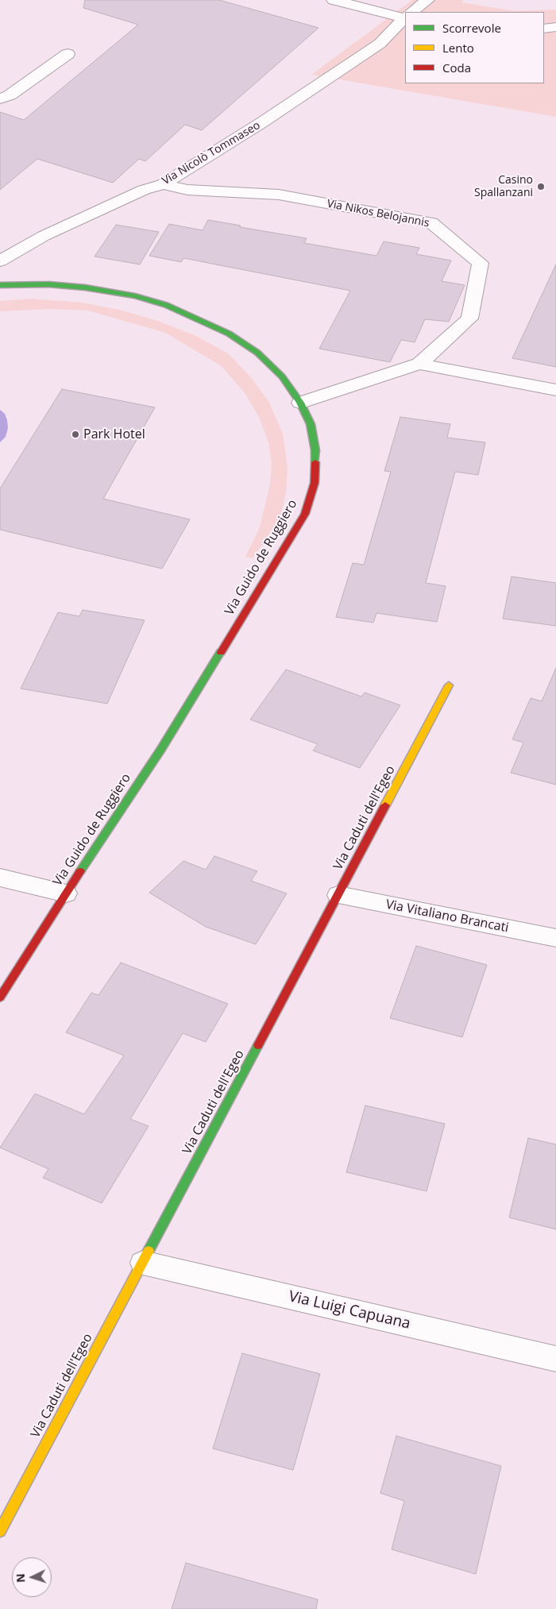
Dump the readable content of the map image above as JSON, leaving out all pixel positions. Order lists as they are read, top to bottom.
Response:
{
  "streets": {
    "street": [
      "Via Nicolò Tommaseo",
      "Via Nikos Belojannis",
      "Via Guido de Ruggiero",
      "Via Caduti dell'Egeo",
      "Via Vitaliano Brancati",
      "Via Luigi Capuana"
    ]
  },
  "crossings": [
    ["Via Nicolò Tommaseo", "Via Nikos Belojannis"],
    ["Via Nikos Belojannis", "Via Guido de Ruggiero"],
    ["Via Caduti dell'Egeo", "Via Vitaliano Brancati"],
    ["Via Caduti dell'Egeo", "Via Luigi Capuana"]
  ],
  "places": ["Casino Spallanzani", "Park Hotel"],
  "legend": ["Scorrevole", "Lento", "Coda"],
  "north": "left"
}
